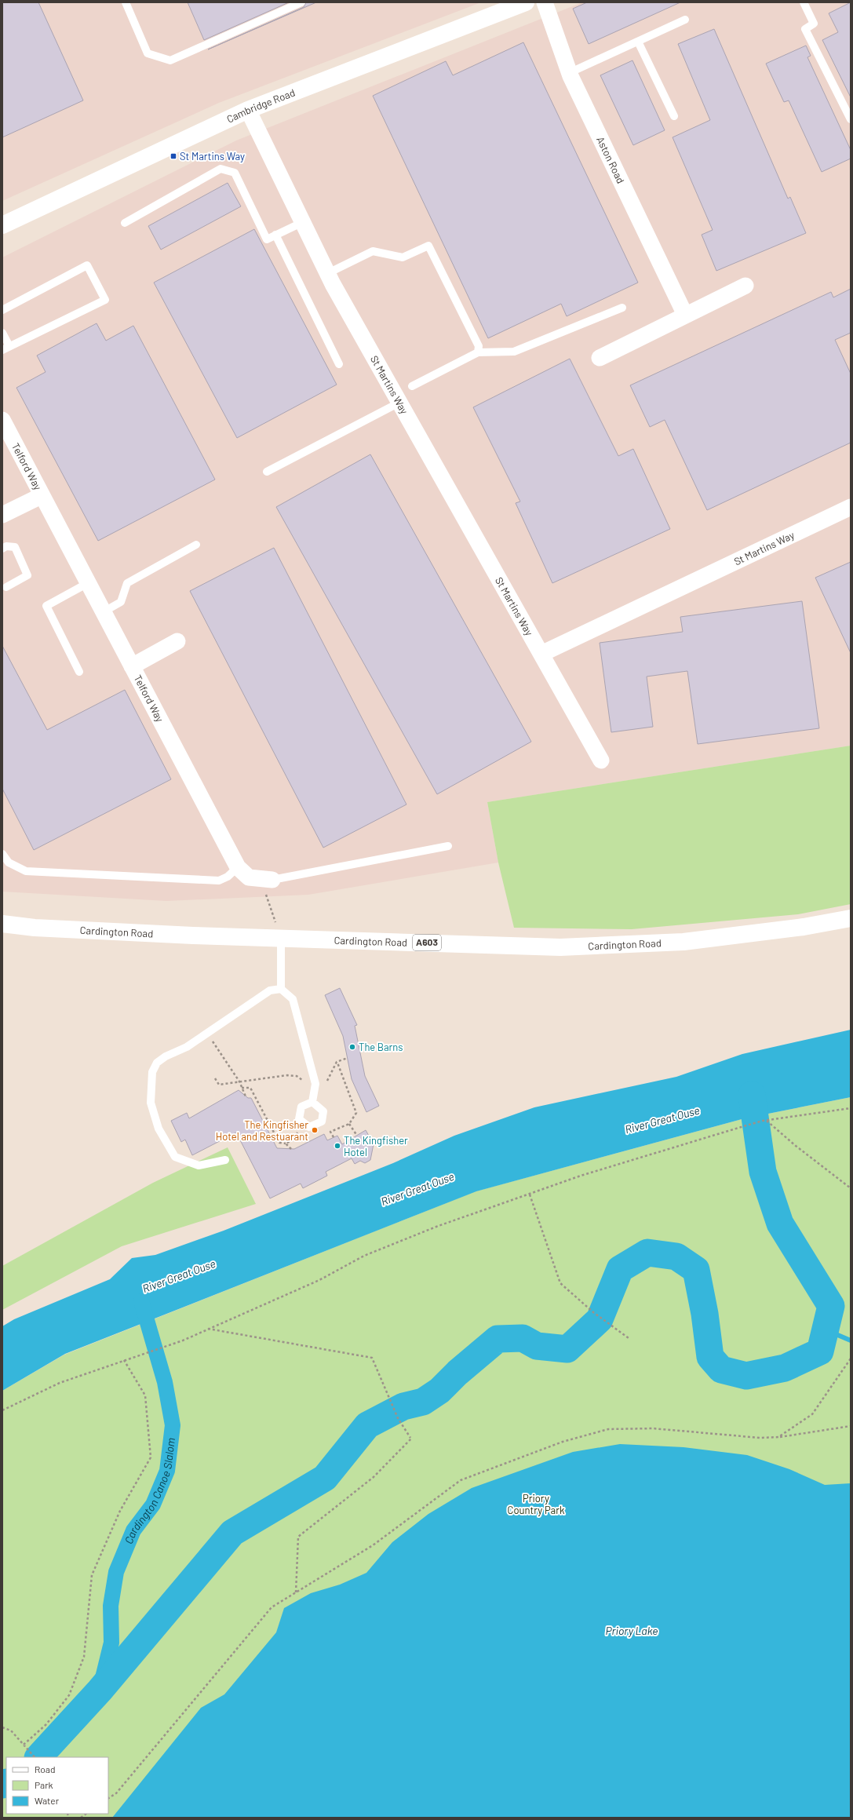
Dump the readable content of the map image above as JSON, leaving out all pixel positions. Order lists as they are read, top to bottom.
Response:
{
  "streets": {
    "main road": ["Cambridge Road", "Cardington Road", "A603"],
    "street": ["Aston Road", "St Martins Way", "Telford Way"]
  },
  "crossings": [
    ["Cambridge Road", "St Martins Way"]
  ],
  "water": ["River Great Ouse", "Cardington Canoe Slalom", "Priory Lake"],
  "parks": ["Priory Country Park"],
  "places": {
    "transit": ["St Martins Way"],
    "other": ["The Barns", "The Kingfisher Hotel and Restuarant", "The Kingfisher Hotel"]
  },
  "legend": ["Road", "Park", "Water"]
}
